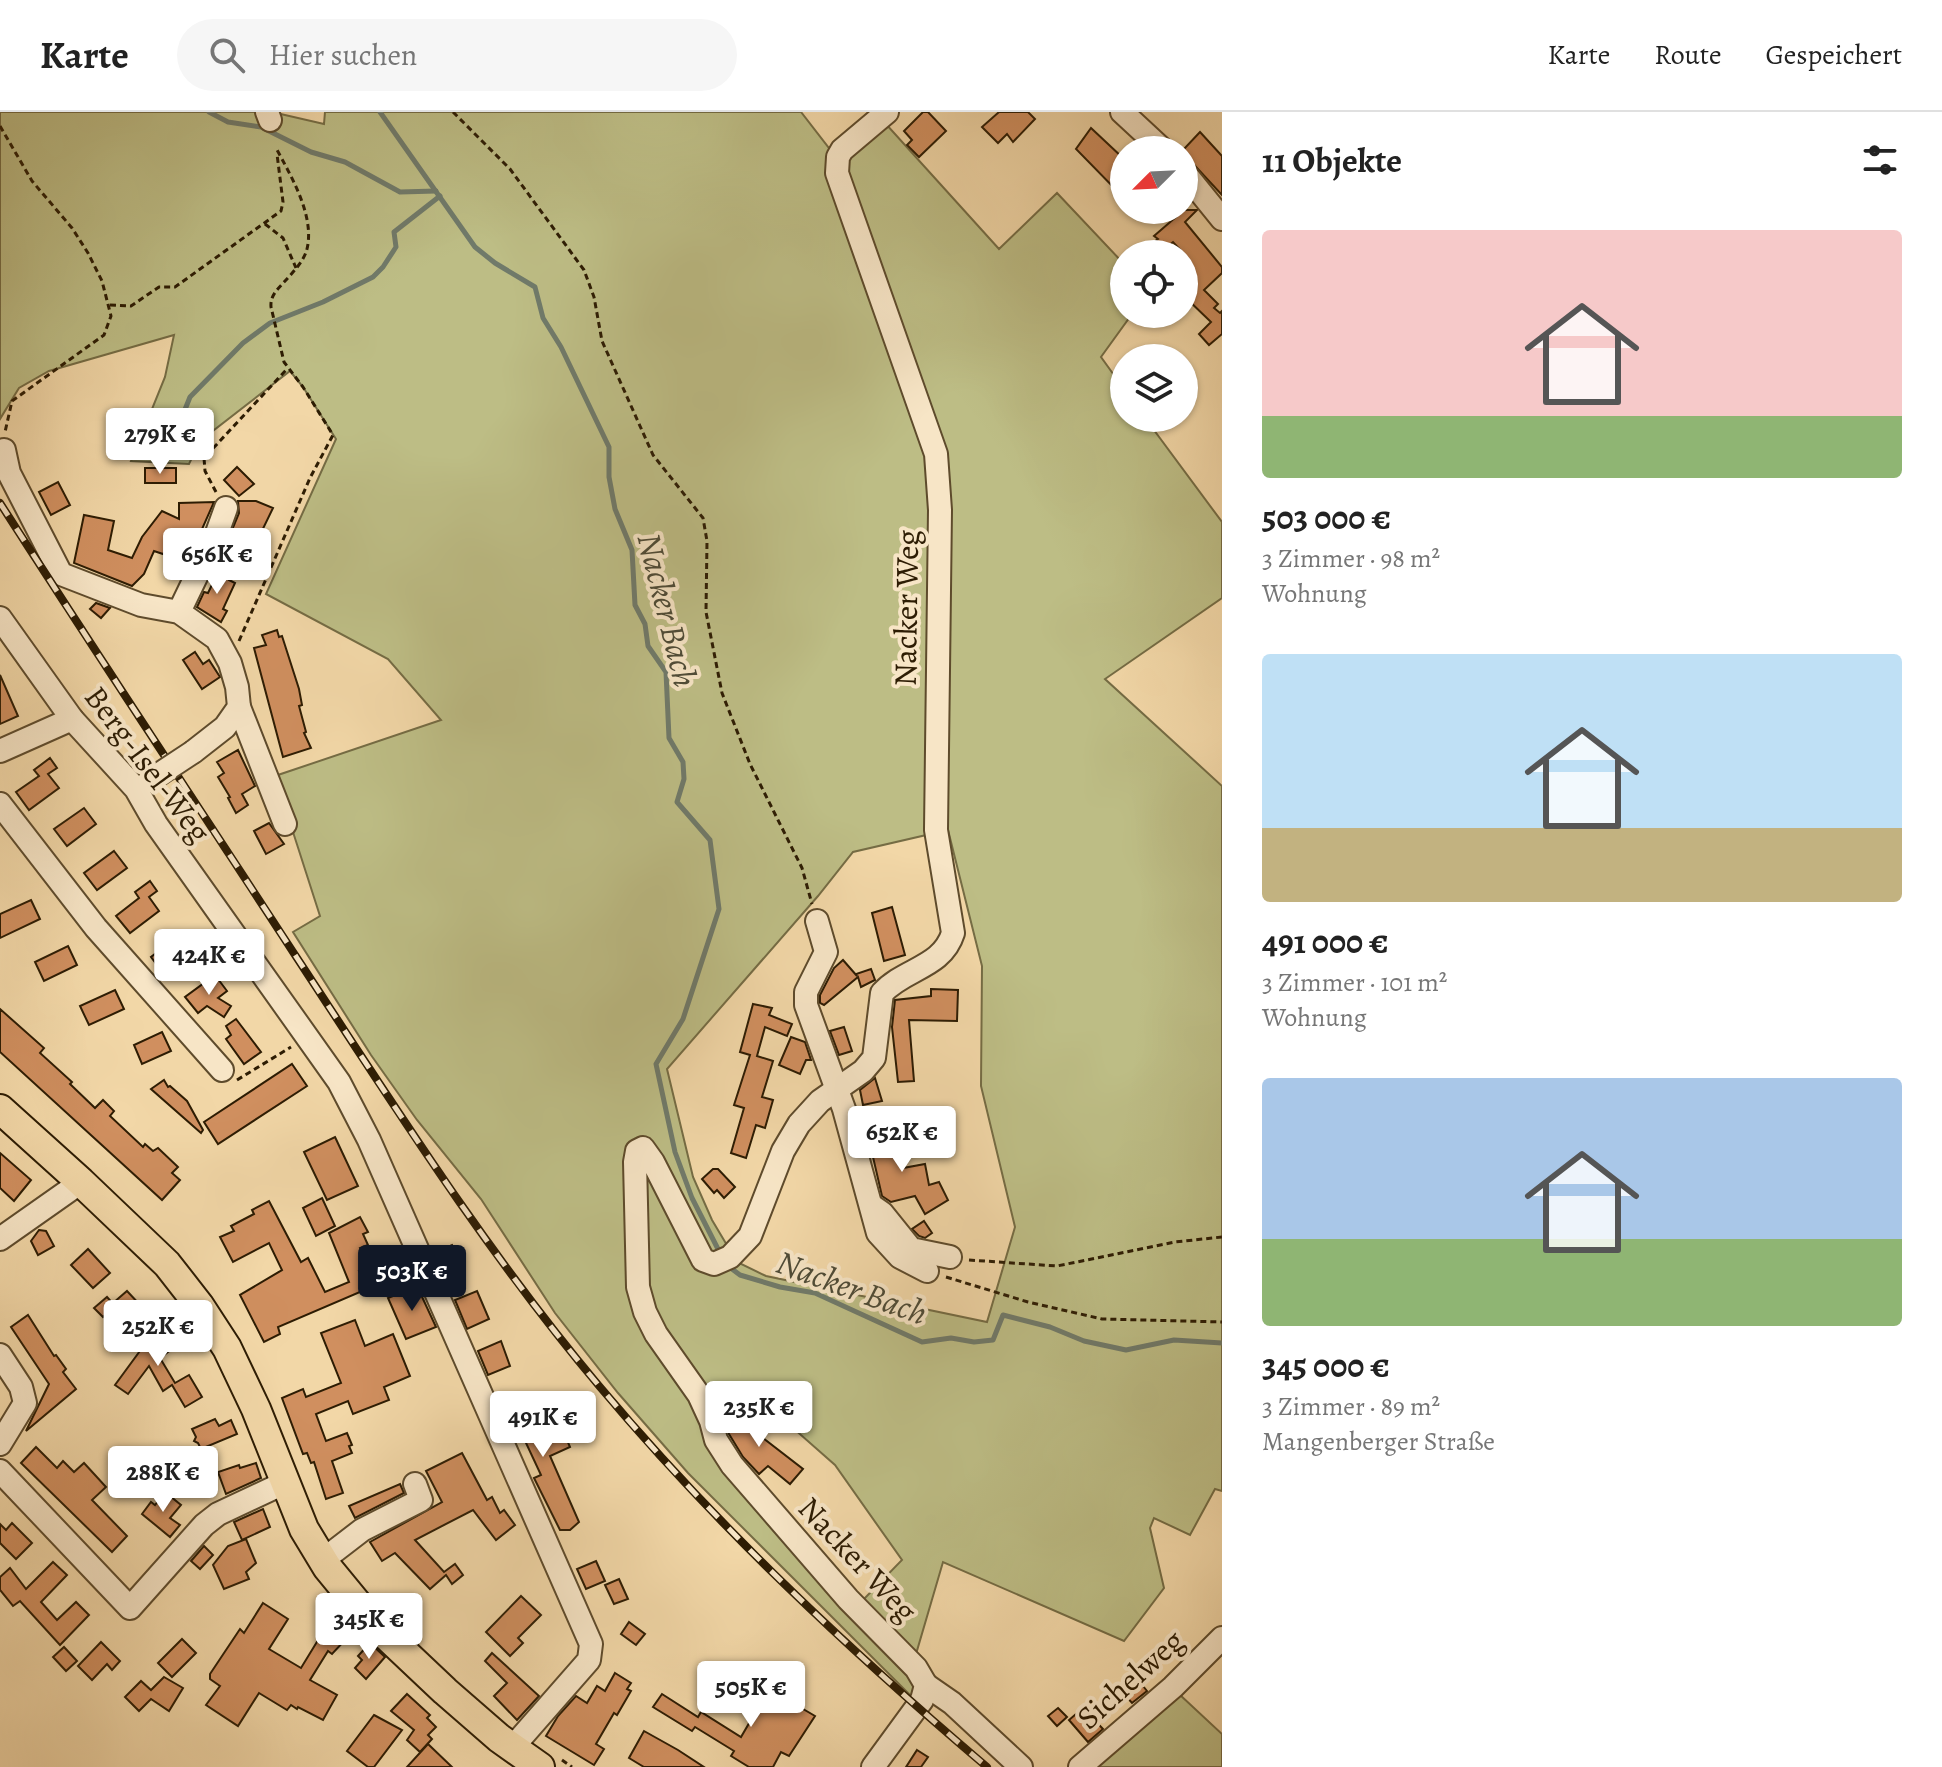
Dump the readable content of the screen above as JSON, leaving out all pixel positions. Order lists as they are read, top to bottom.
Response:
{
  "streets": {
    "street": ["Nacker Weg", "Berg-Isel-Weg", "Sichelweg"]
  },
  "water": ["Nacker Bach"],
  "north": "bottom left",
  "page": {
    "header": "Karte",
    "search": "Hier suchen",
    "nav": ["Karte", "Route", "Gespeichert"],
    "heading": "11 Objekte",
    "list": [
      {
        "name": "503 000 €",
        "note": "3 Zimmer · 98 m² · Wohnung"
      },
      {
        "name": "491 000 €",
        "note": "3 Zimmer · 101 m² · Wohnung"
      },
      {
        "name": "345 000 €",
        "note": "3 Zimmer · 89 m² · Mangenberger Straße"
      }
    ],
    "price": [
      "279K €",
      "656K €",
      "424K €",
      "652K €",
      "503K €",
      "252K €",
      "235K €",
      "491K €",
      "288K €",
      "345K €",
      "505K €"
    ]
  }
}
